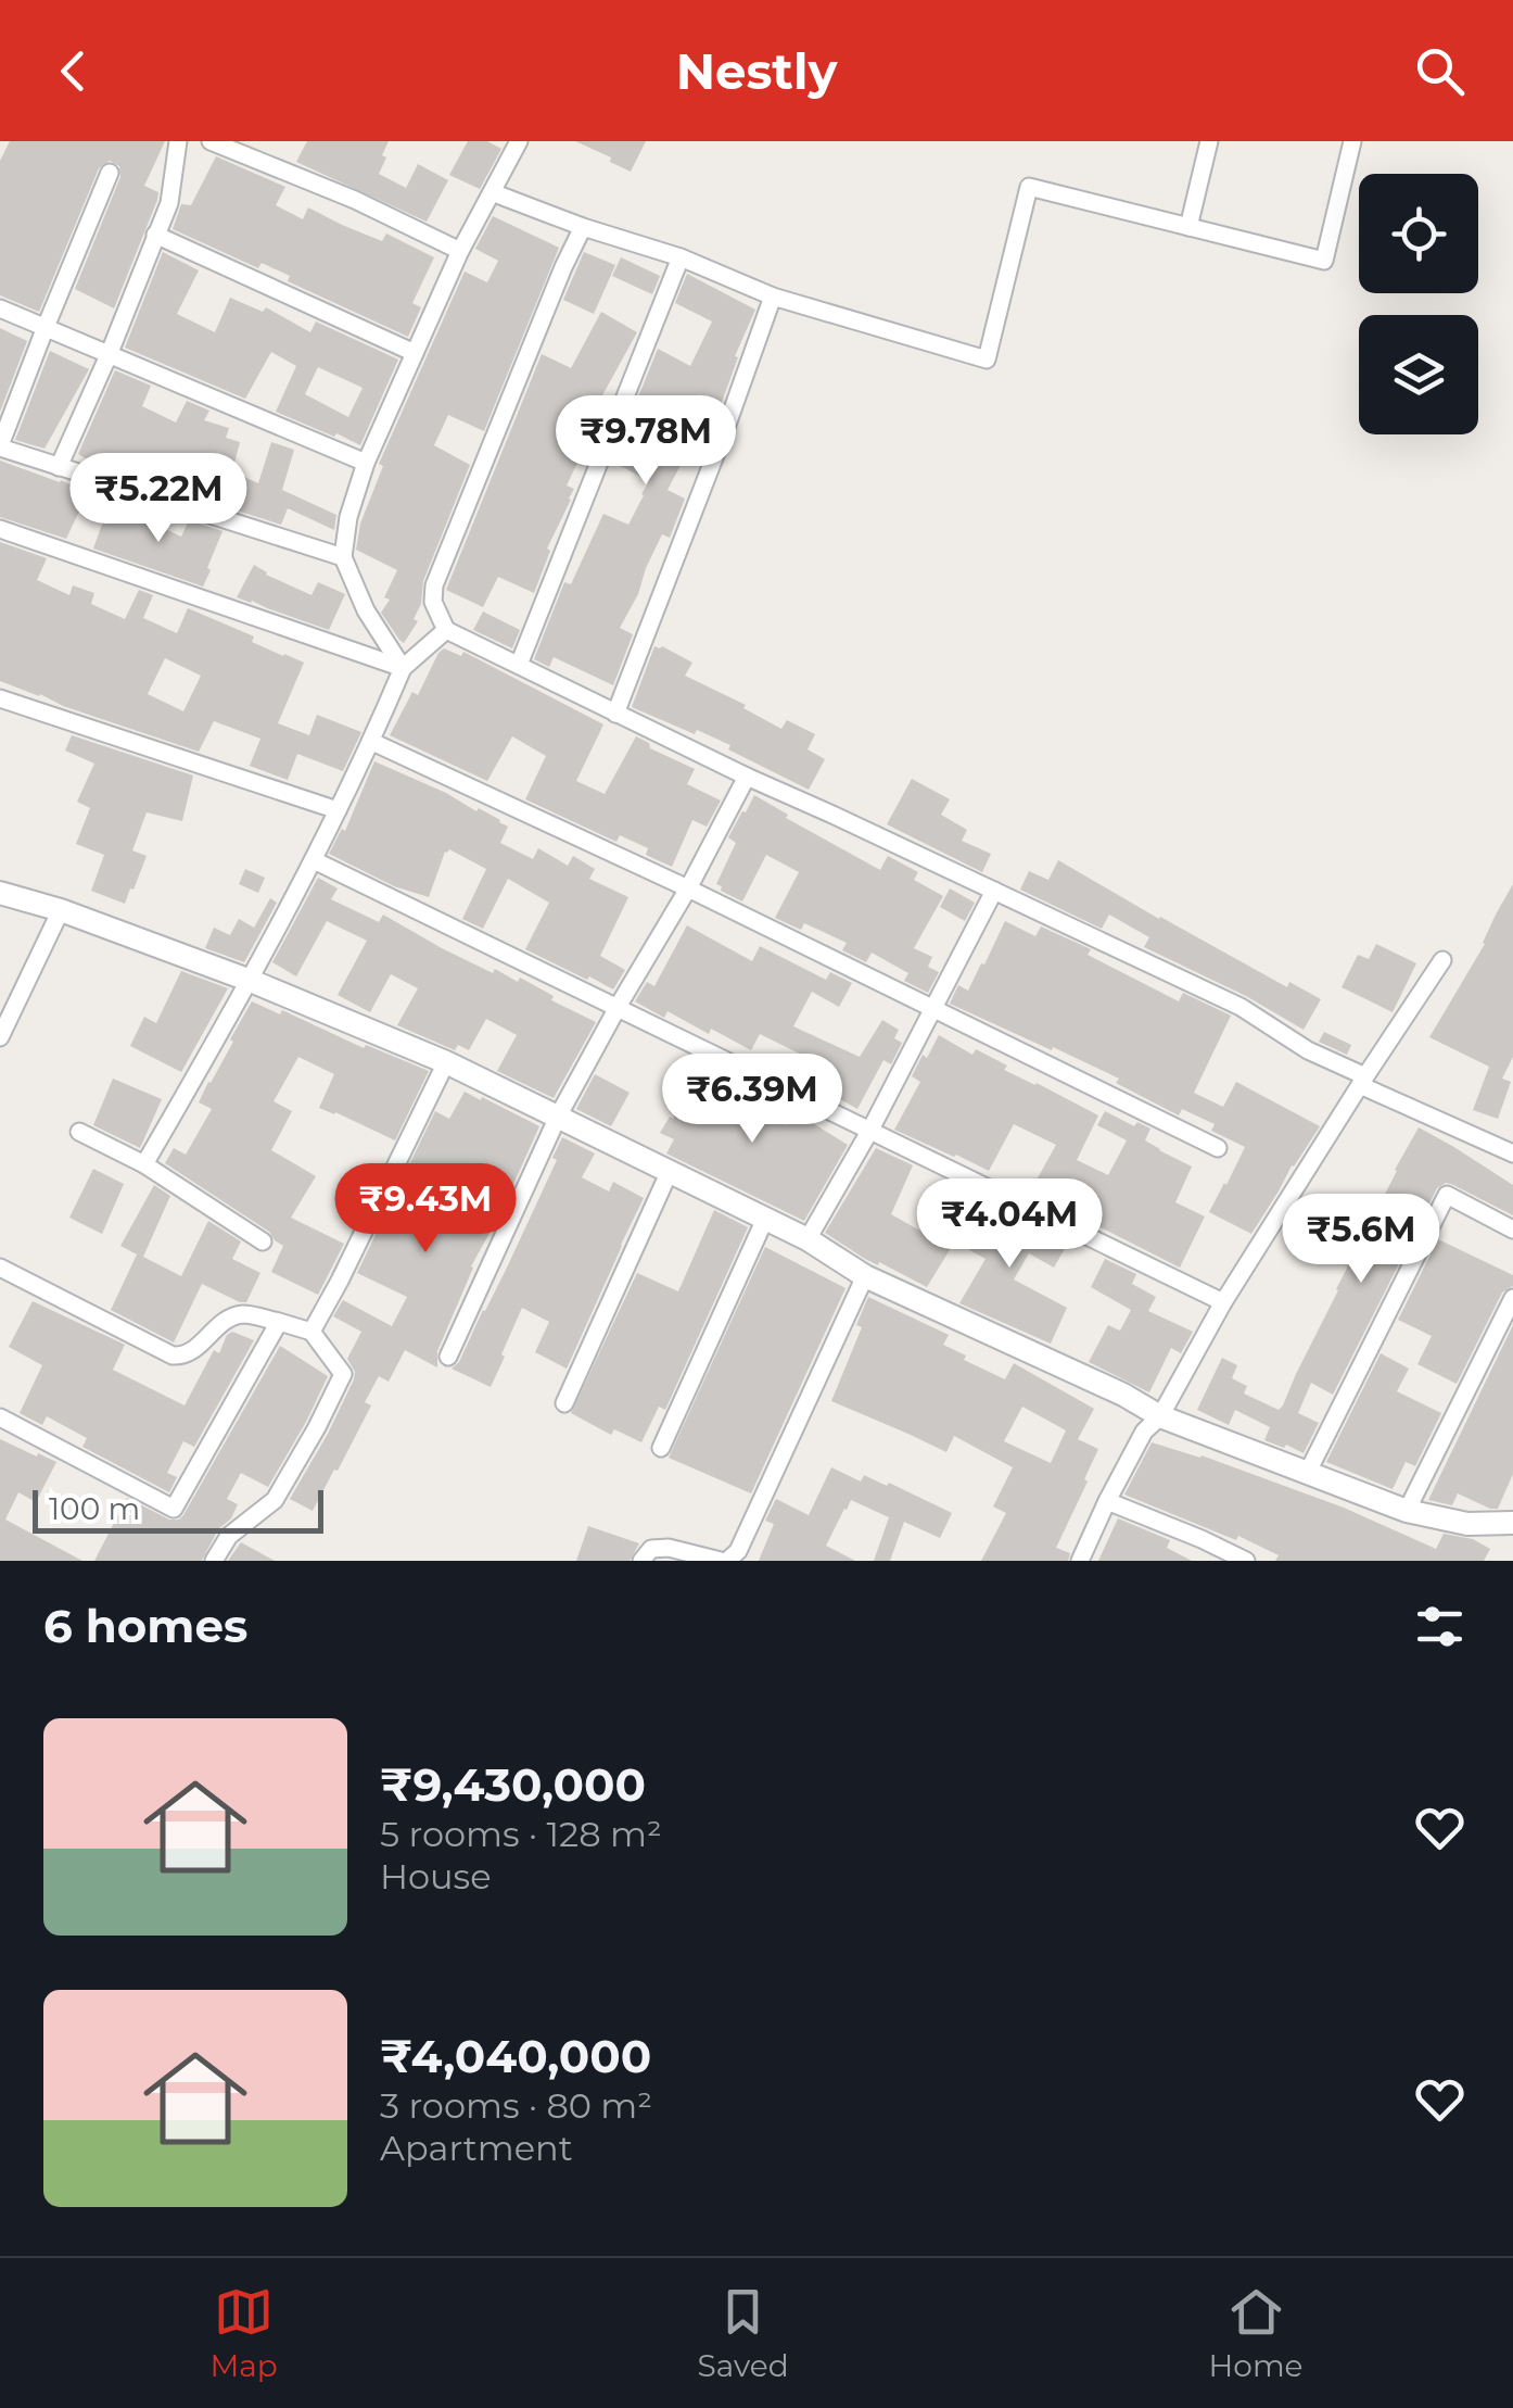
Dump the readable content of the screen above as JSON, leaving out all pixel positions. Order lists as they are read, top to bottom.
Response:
{
  "scale_bar": "100 m",
  "page": {
    "header": "Nestly",
    "price": [
      "₹9.78M",
      "₹5.22M",
      "₹6.39M",
      "₹9.43M",
      "₹4.04M",
      "₹5.6M"
    ],
    "scale": "100 m",
    "heading": "6 homes",
    "list": [
      {
        "name": "₹9,430,000",
        "note": "5 rooms · 128 m² · House"
      },
      {
        "name": "₹4,040,000",
        "note": "3 rooms · 80 m² · Apartment"
      }
    ],
    "tabs": ["Map", "Saved", "Home"]
  }
}
